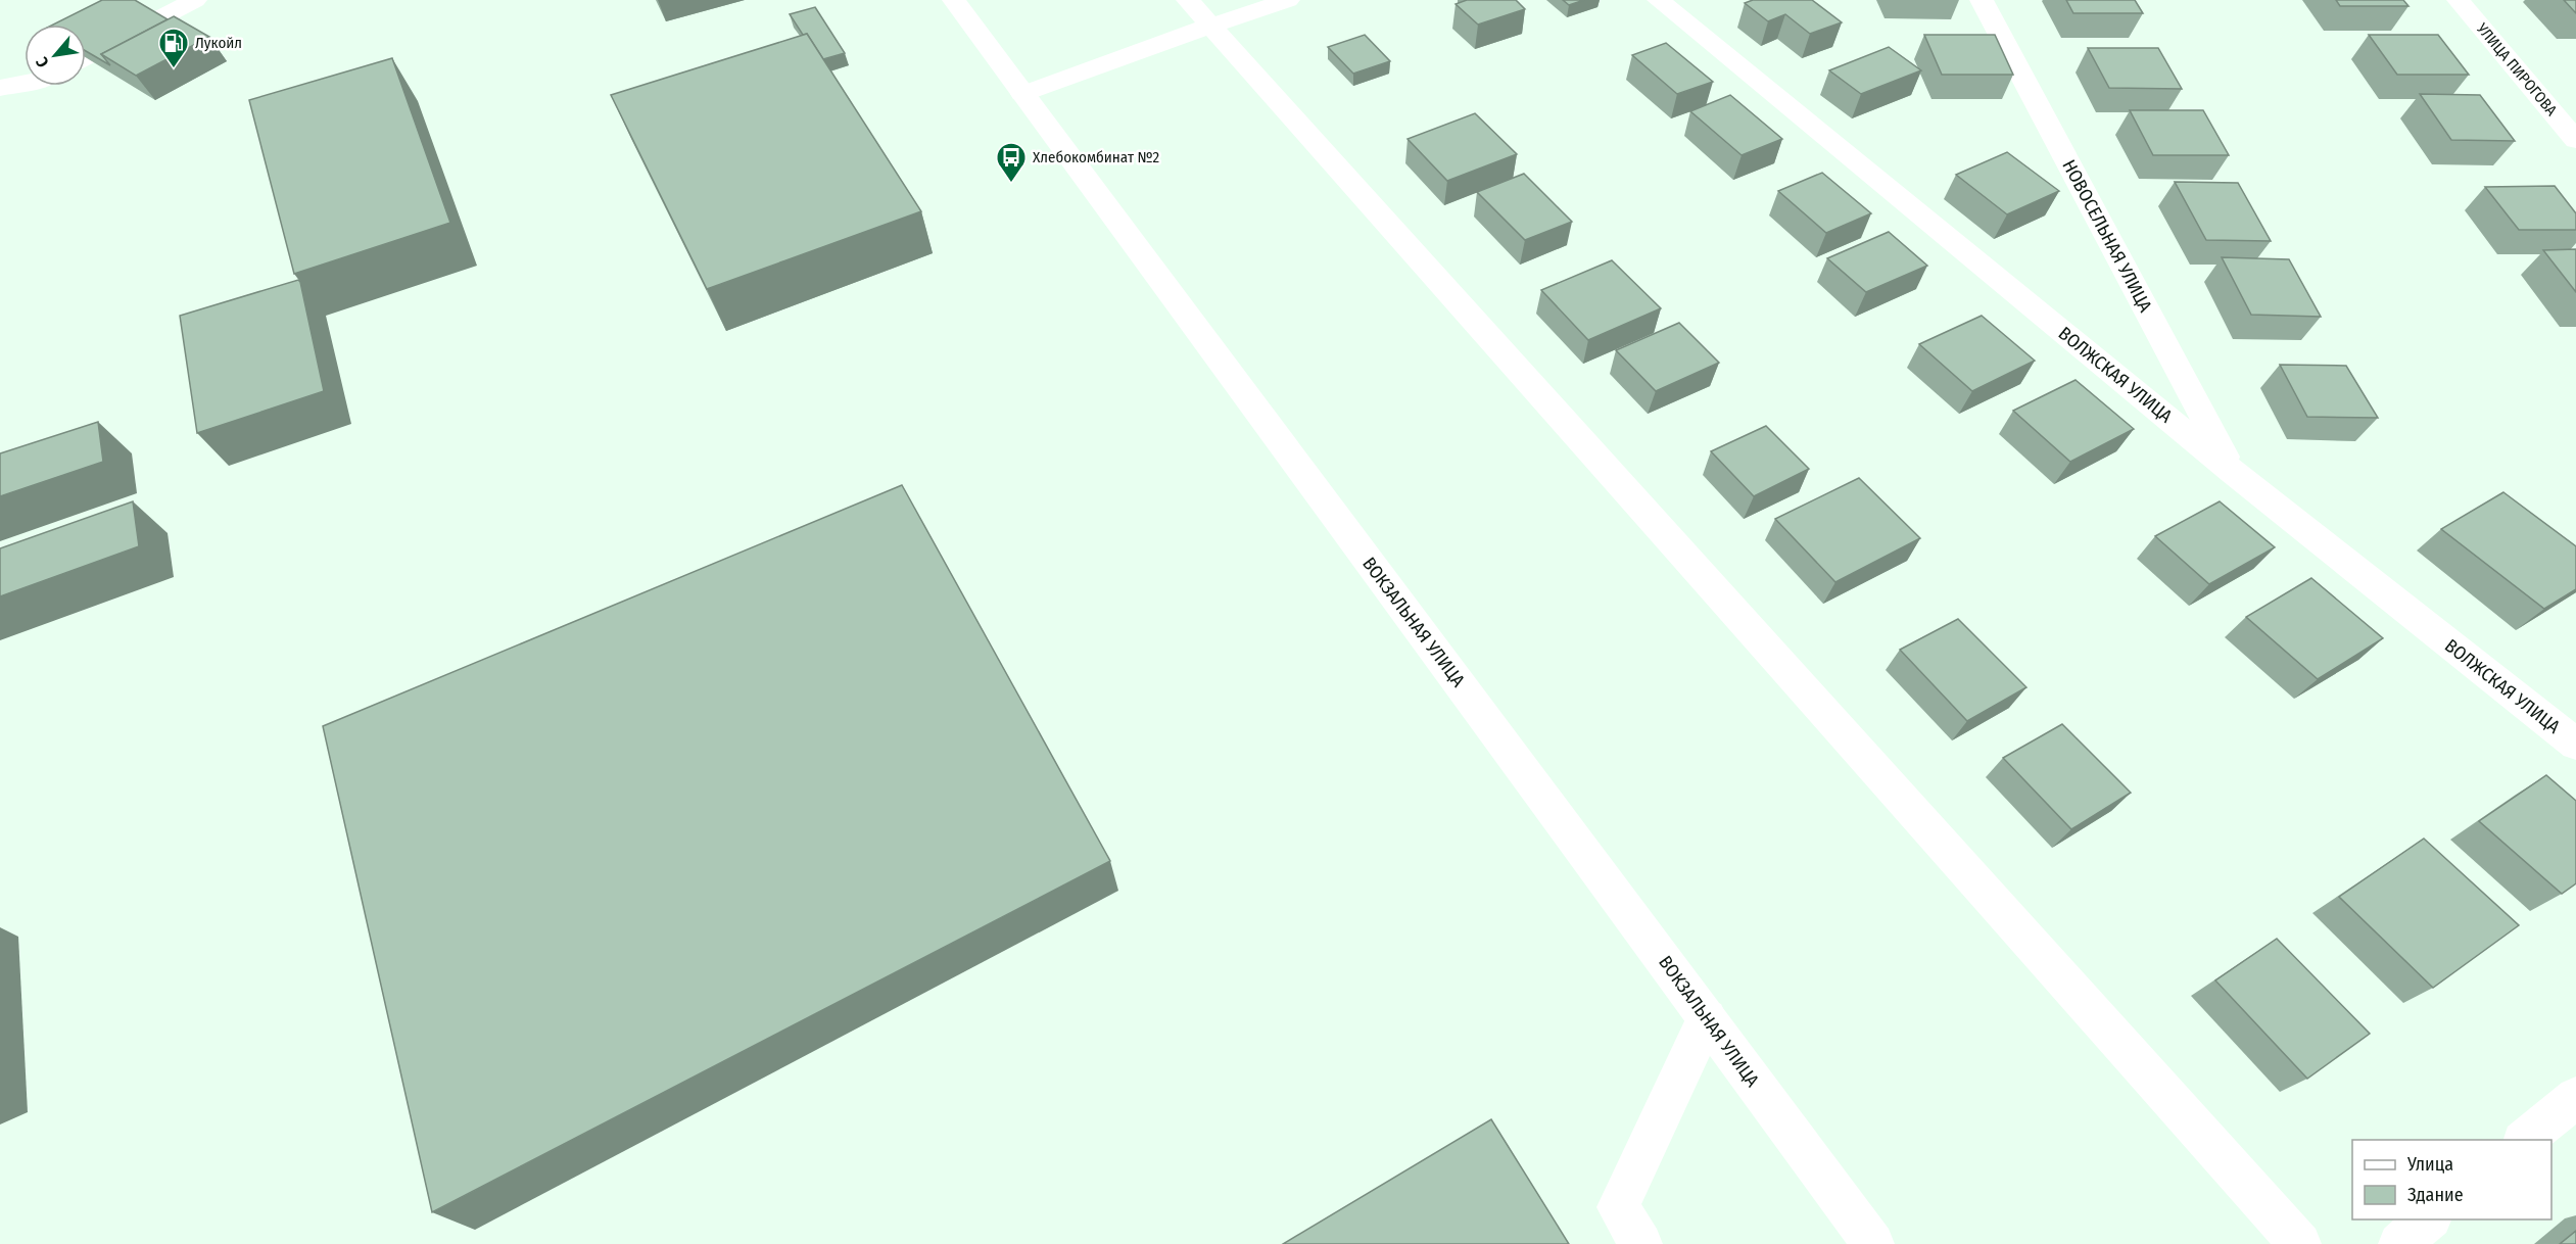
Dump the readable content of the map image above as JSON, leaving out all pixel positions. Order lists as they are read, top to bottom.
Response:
{
  "streets": {
    "street": [
      "УЛИЦА ПИРОГОВА",
      "НОВОСЕЛЬНАЯ УЛИЦА",
      "ВОЛЖСКАЯ УЛИЦА",
      "ВОКЗАЛЬНАЯ УЛИЦА"
    ]
  },
  "crossings": [
    ["НОВОСЕЛЬНАЯ УЛИЦА", "ВОЛЖСКАЯ УЛИЦА"]
  ],
  "places": {
    "fuel station": ["Лукойл"],
    "bus stop": ["Хлебокомбинат №2"]
  },
  "legend": ["Улица", "Здание"],
  "north": "bottom left"
}
